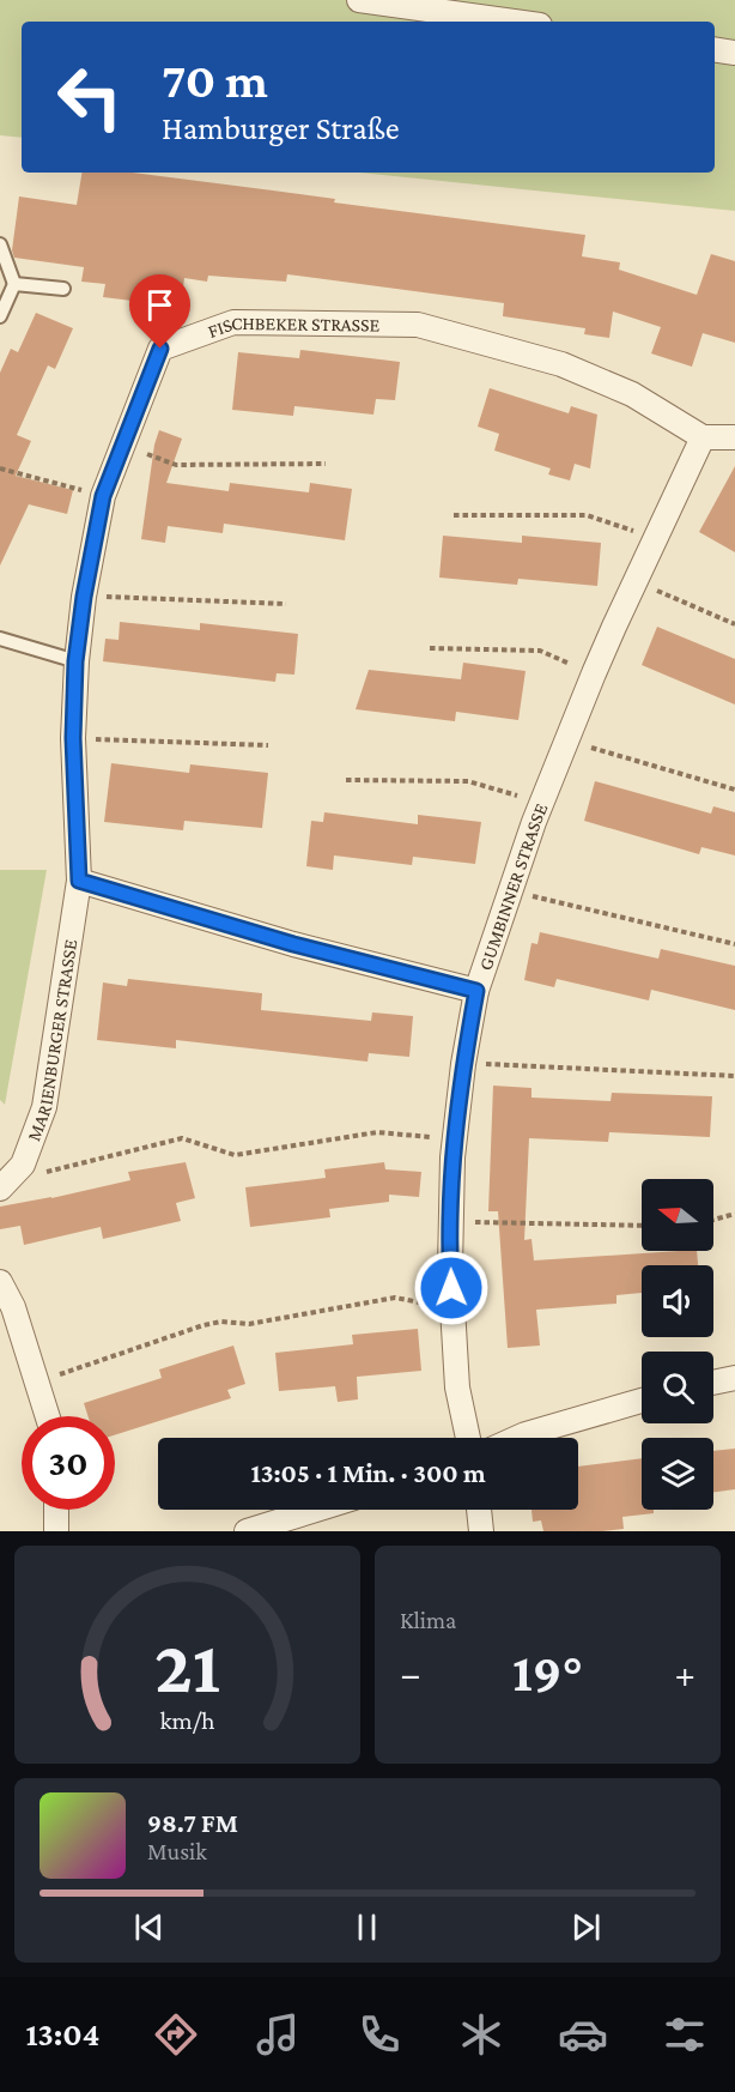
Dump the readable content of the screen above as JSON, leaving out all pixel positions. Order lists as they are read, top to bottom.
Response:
{
  "streets": {
    "street": ["FISCHBEKER STRASSE", "GUMBINNER STRASSE", "MARIENBURGER STRASSE"]
  },
  "crossings": [
    ["FISCHBEKER STRASSE", "GUMBINNER STRASSE"],
    ["FISCHBEKER STRASSE", "MARIENBURGER STRASSE"]
  ],
  "north": "left",
  "page": {
    "turn": ["70 m", "Hamburger Straße"],
    "limit": "30",
    "trip": "13:05 · 1 Min. · 300 m",
    "tile": "Klima",
    "heat": ["−", "19°", "+"],
    "song": ["98.7 FM", "Musik"],
    "tabs": "13:04",
    "gauge": ["21", "km/h"]
  }
}
